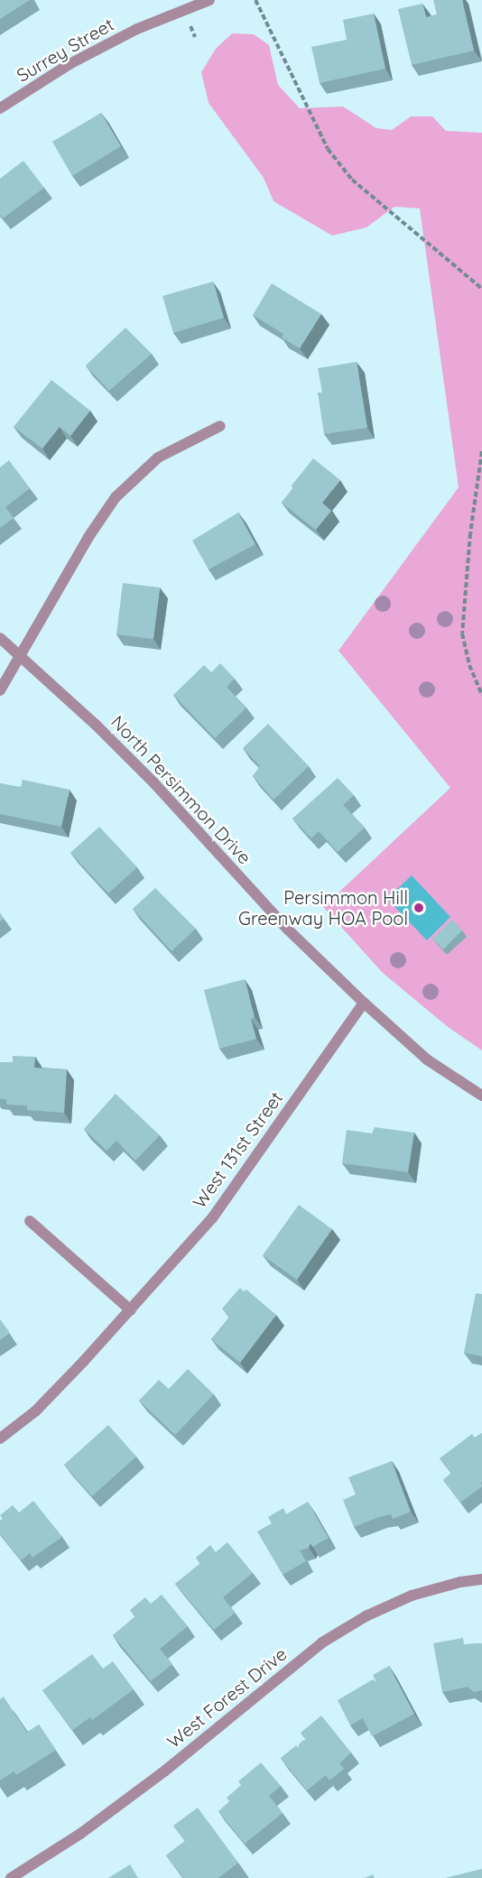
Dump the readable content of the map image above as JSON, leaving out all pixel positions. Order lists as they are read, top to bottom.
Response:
{
  "streets": {
    "street": [
      "Surrey Street",
      "North Persimmon Drive",
      "West 131st Street",
      "West Forest Drive"
    ]
  },
  "crossings": [
    ["North Persimmon Drive", "West 131st Street"]
  ],
  "places": ["Persimmon Hill Greenway HOA Pool"]
}
